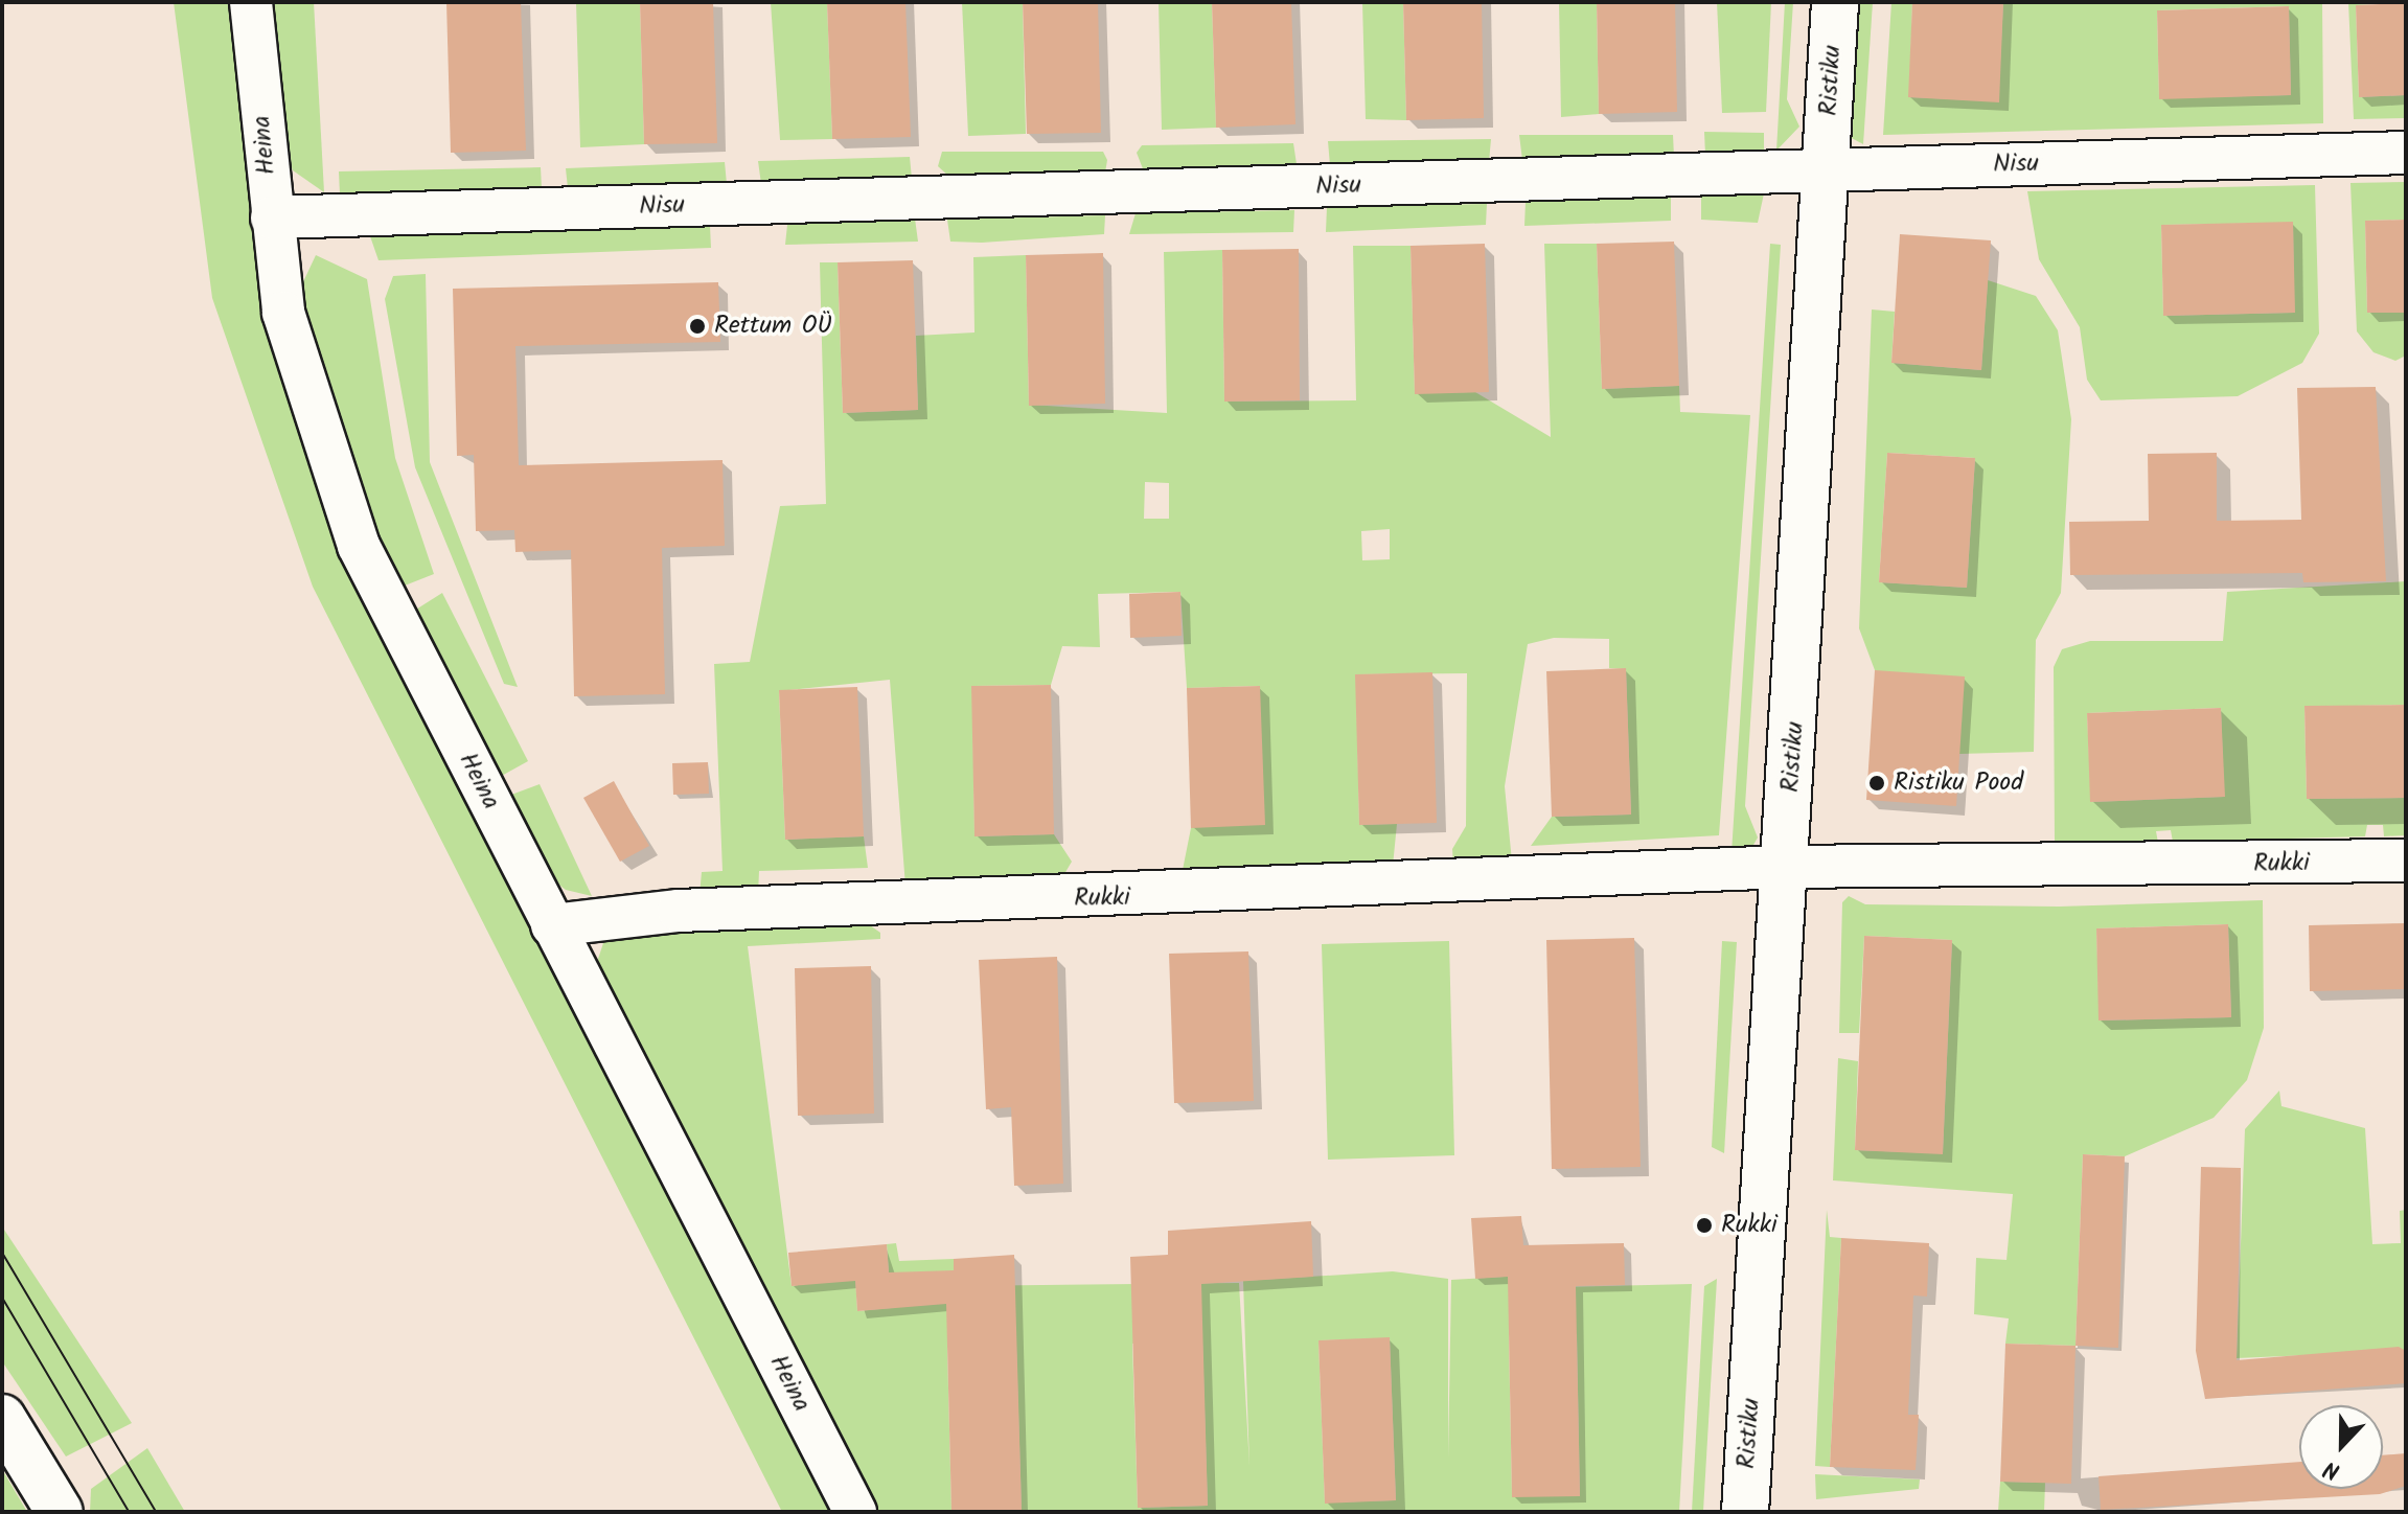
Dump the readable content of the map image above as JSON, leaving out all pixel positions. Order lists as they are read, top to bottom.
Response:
{
  "streets": {
    "street": [
      "Ristiku",
      "Heina",
      "Nisu",
      "Rukki"
    ]
  },
  "crossings": [
    ["Ristiku", "Nisu"],
    ["Ristiku", "Rukki"],
    ["Heina", "Nisu"],
    ["Heina", "Rukki"]
  ],
  "places": ["Rettum OÜ", "Ristiku Pood", "Rukki"],
  "north": "bottom"
}
